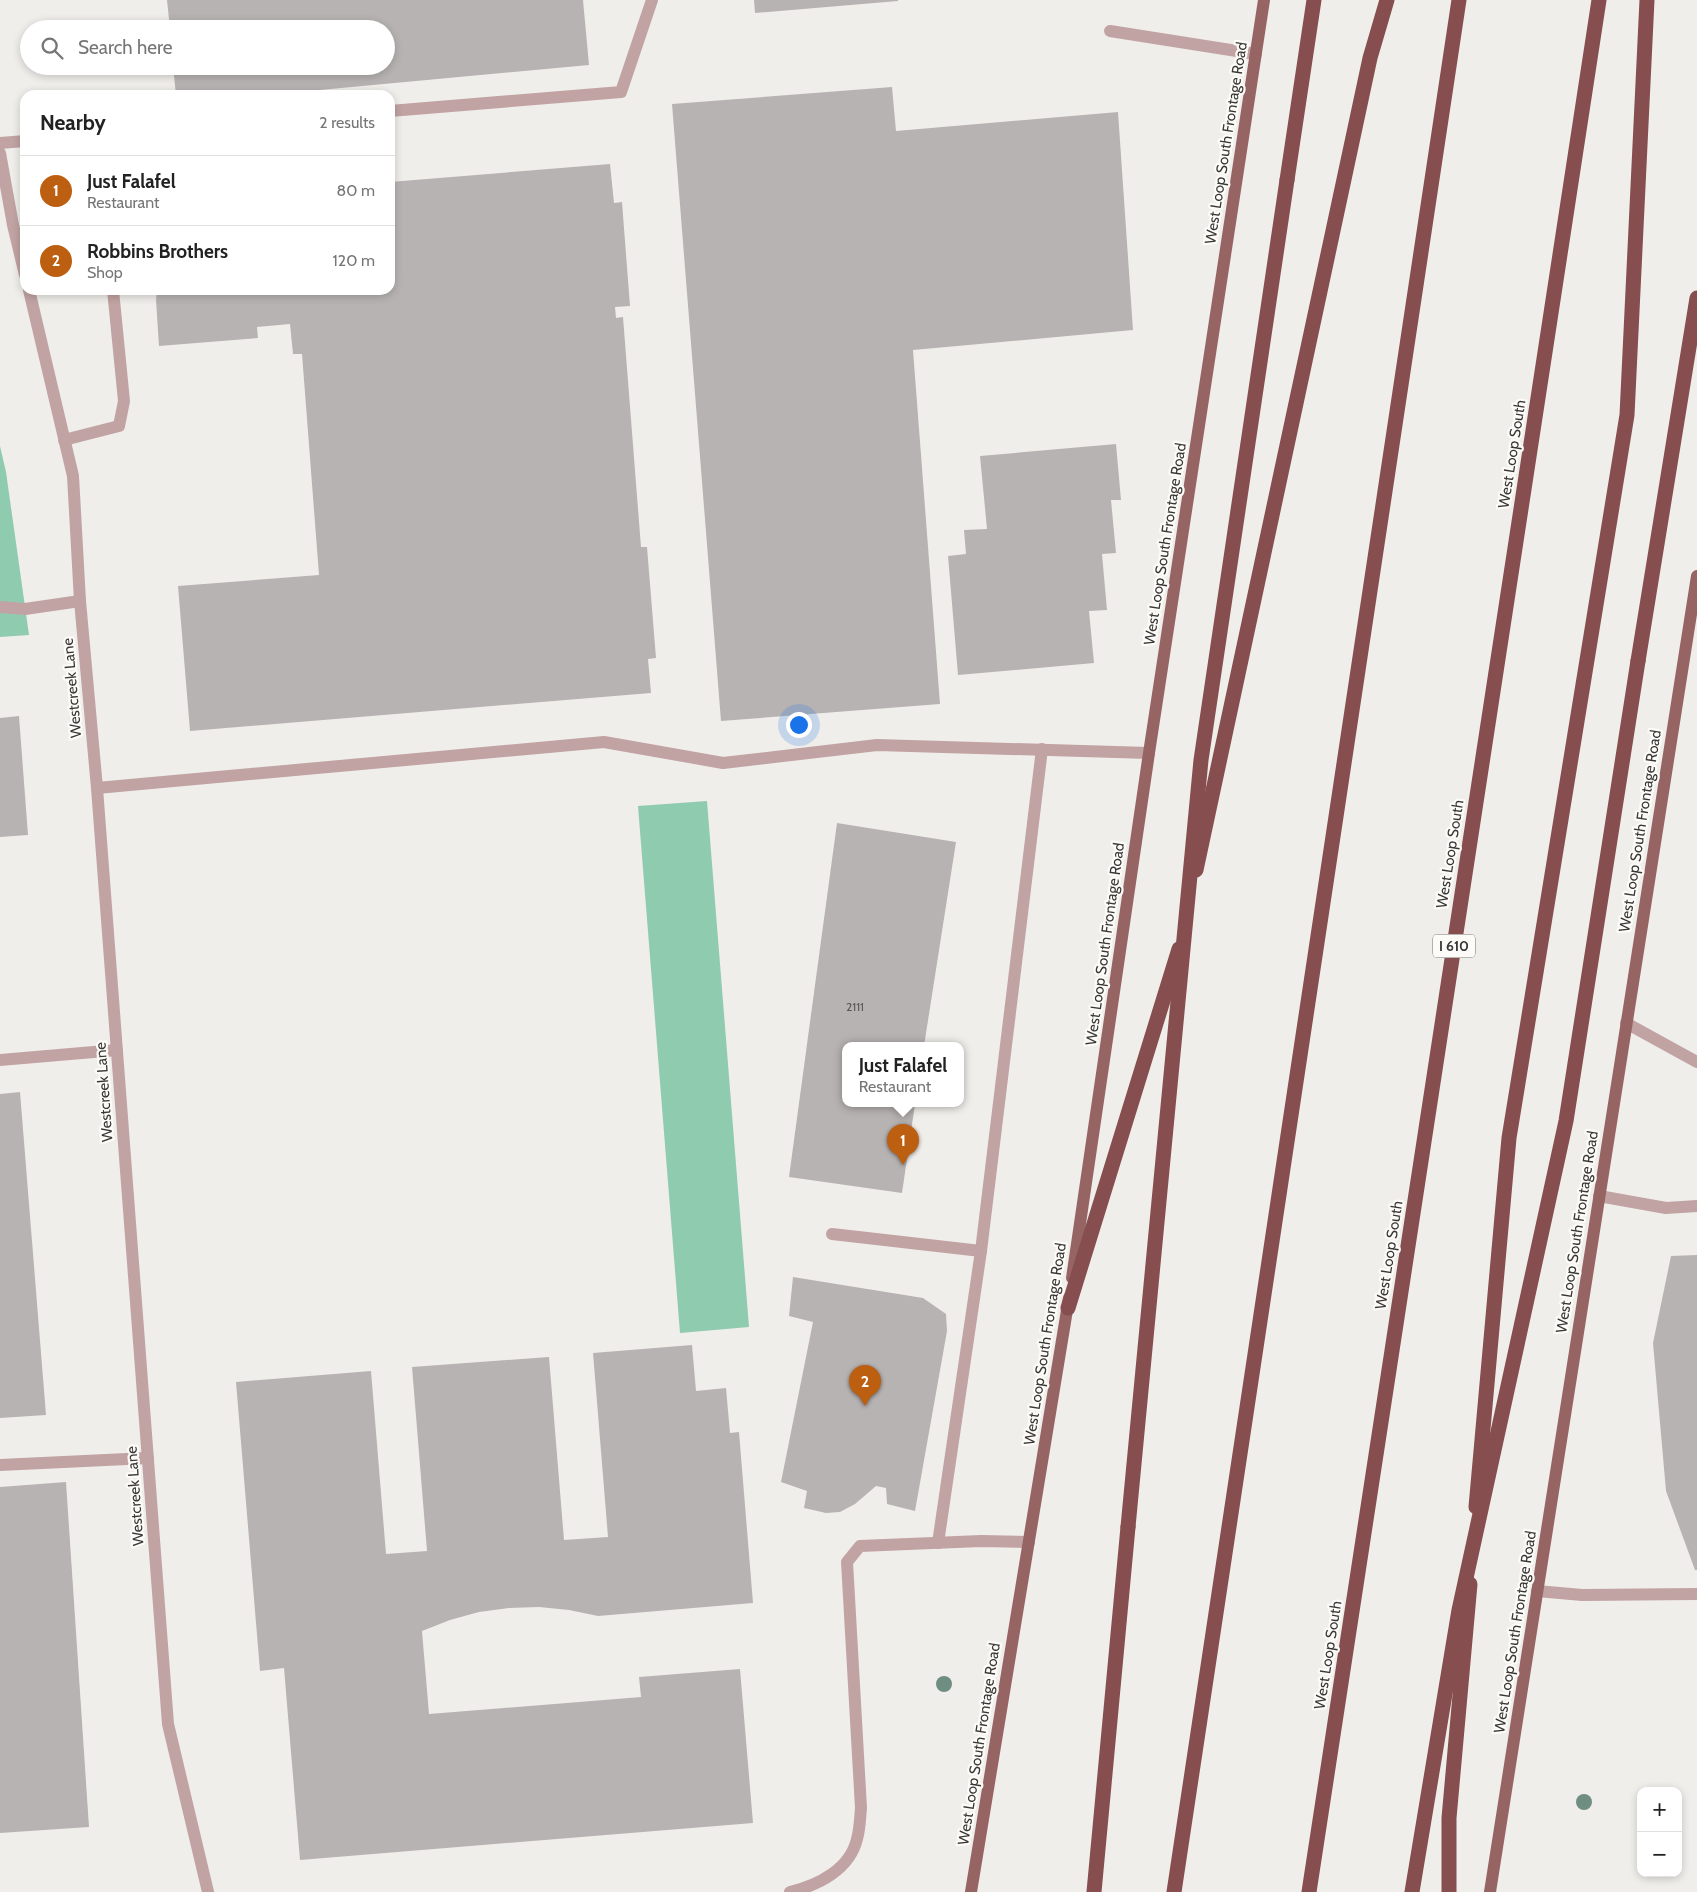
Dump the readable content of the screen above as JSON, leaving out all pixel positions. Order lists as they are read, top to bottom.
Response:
{
  "streets": {
    "highway": ["West Loop South", "I 610"],
    "main road": ["West Loop South Frontage Road"],
    "street": ["Westcreek Lane"]
  },
  "house_numbers": ["2111"],
  "page": {
    "search": "Search here",
    "heading": ["Nearby", "2 results"],
    "list": [
      {
        "mark": "1",
        "name": "Just Falafel",
        "note": "Restaurant",
        "value": "80 m"
      },
      {
        "mark": "2",
        "name": "Robbins Brothers",
        "note": "Shop",
        "value": "120 m"
      }
    ],
    "popup": ["Just Falafel", "Restaurant"],
    "pins": ["1", "2"],
    "map_buttons": ["+", "−"]
  }
}
